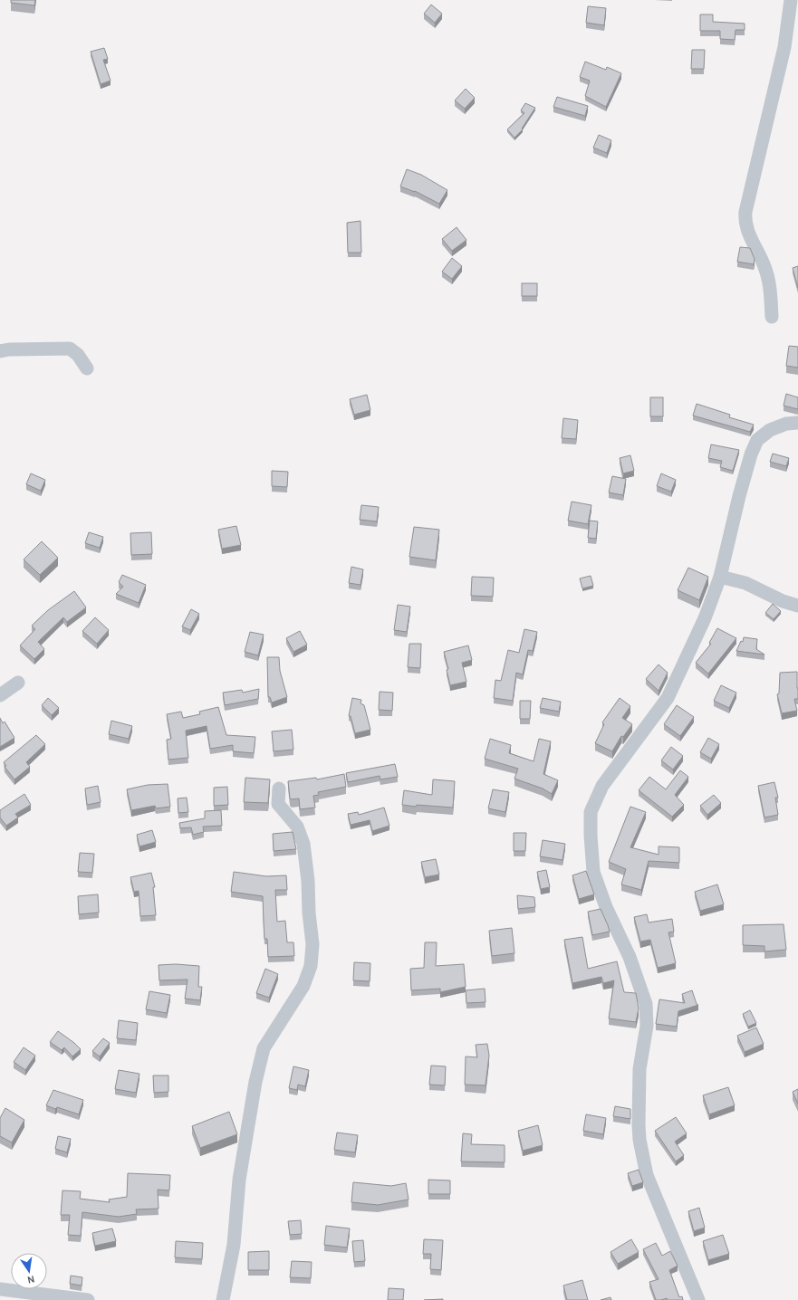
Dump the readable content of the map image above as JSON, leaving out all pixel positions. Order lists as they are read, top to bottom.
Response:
{
  "north": "bottom"
}
